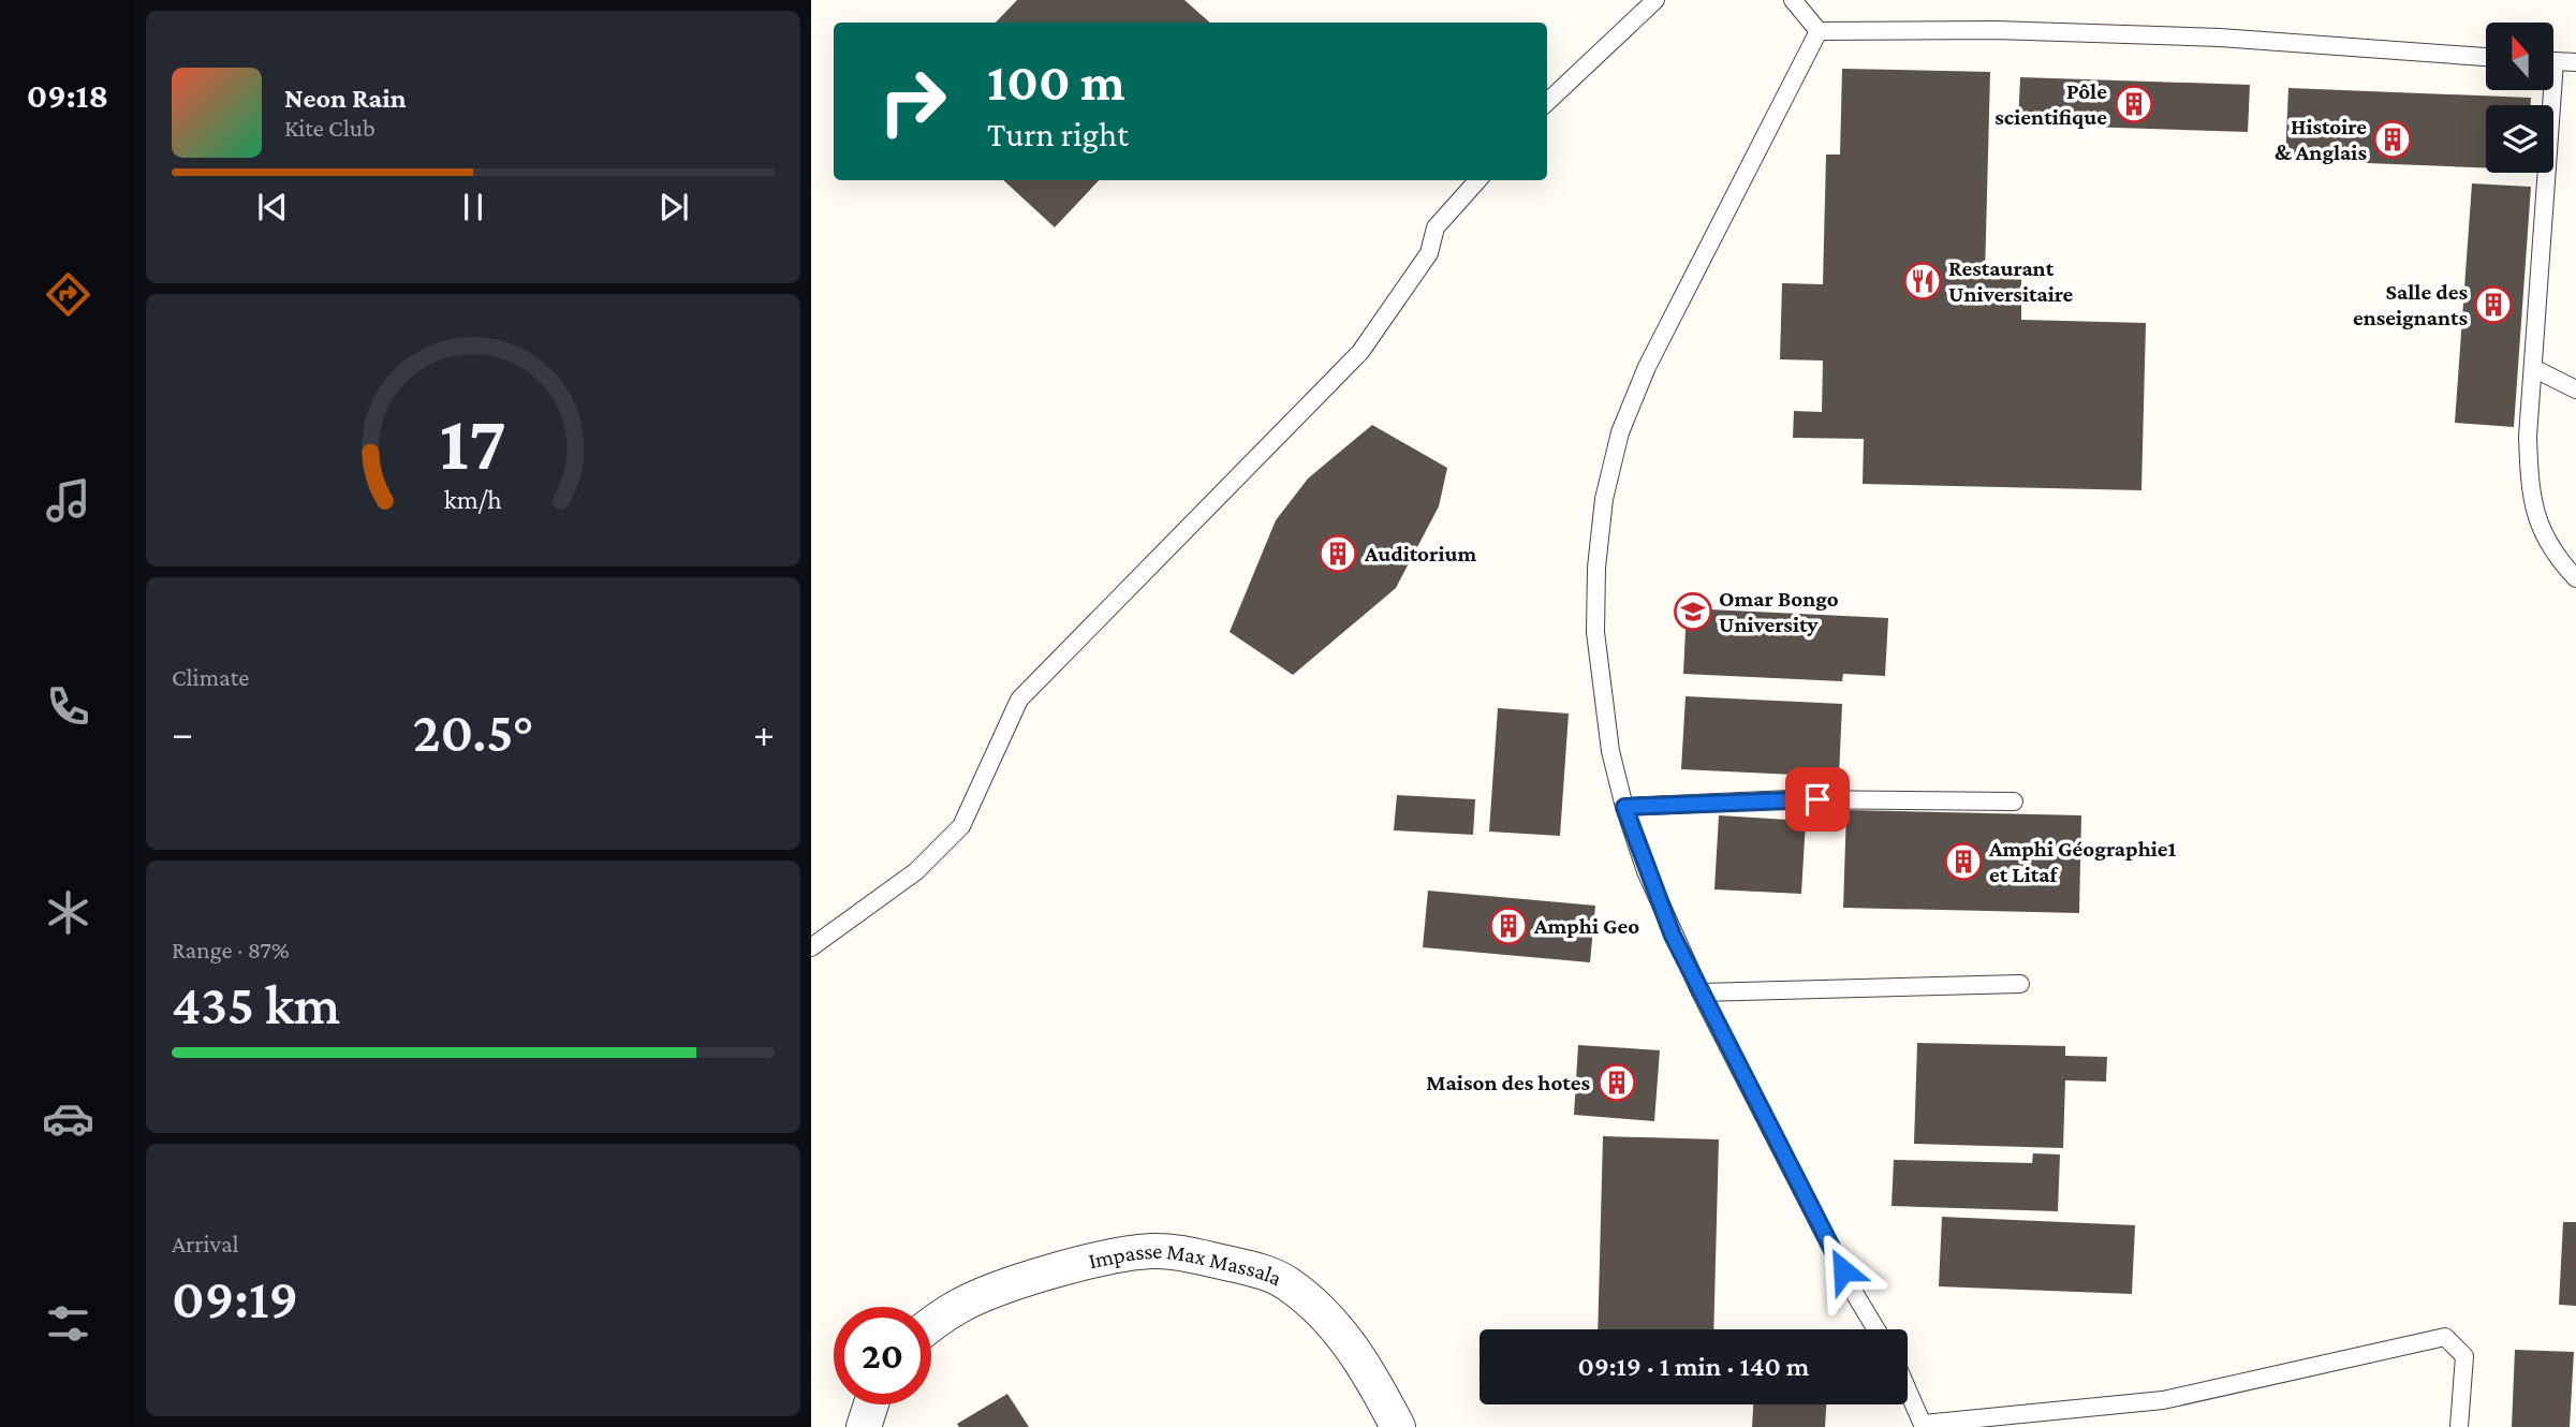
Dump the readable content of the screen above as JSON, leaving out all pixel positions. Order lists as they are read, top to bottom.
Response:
{
  "streets": {
    "street": ["Impasse Max Massala"]
  },
  "places": {
    "building": [
      "Pôle scientifique",
      "Histoire & Anglais",
      "Salle des enseignants",
      "Auditorium",
      "Amphi Géographie1 et Litaf",
      "Amphi Geo",
      "Maison des hotes"
    ],
    "restaurant": ["Restaurant Universitaire"],
    "school or university": ["Omar Bongo University"]
  },
  "north": "top",
  "page": {
    "tabs": "09:18",
    "turn": ["100 m", "Turn right"],
    "song": ["Neon Rain", "Kite Club"],
    "tile": [
      "Climate",
      ["Range · 87%", "435 km"],
      ["Arrival", "09:19"]
    ],
    "heat": ["−", "20.5°", "+"],
    "limit": "20",
    "trip": "09:19 · 1 min · 140 m",
    "gauge": ["17", "km/h"]
  }
}
